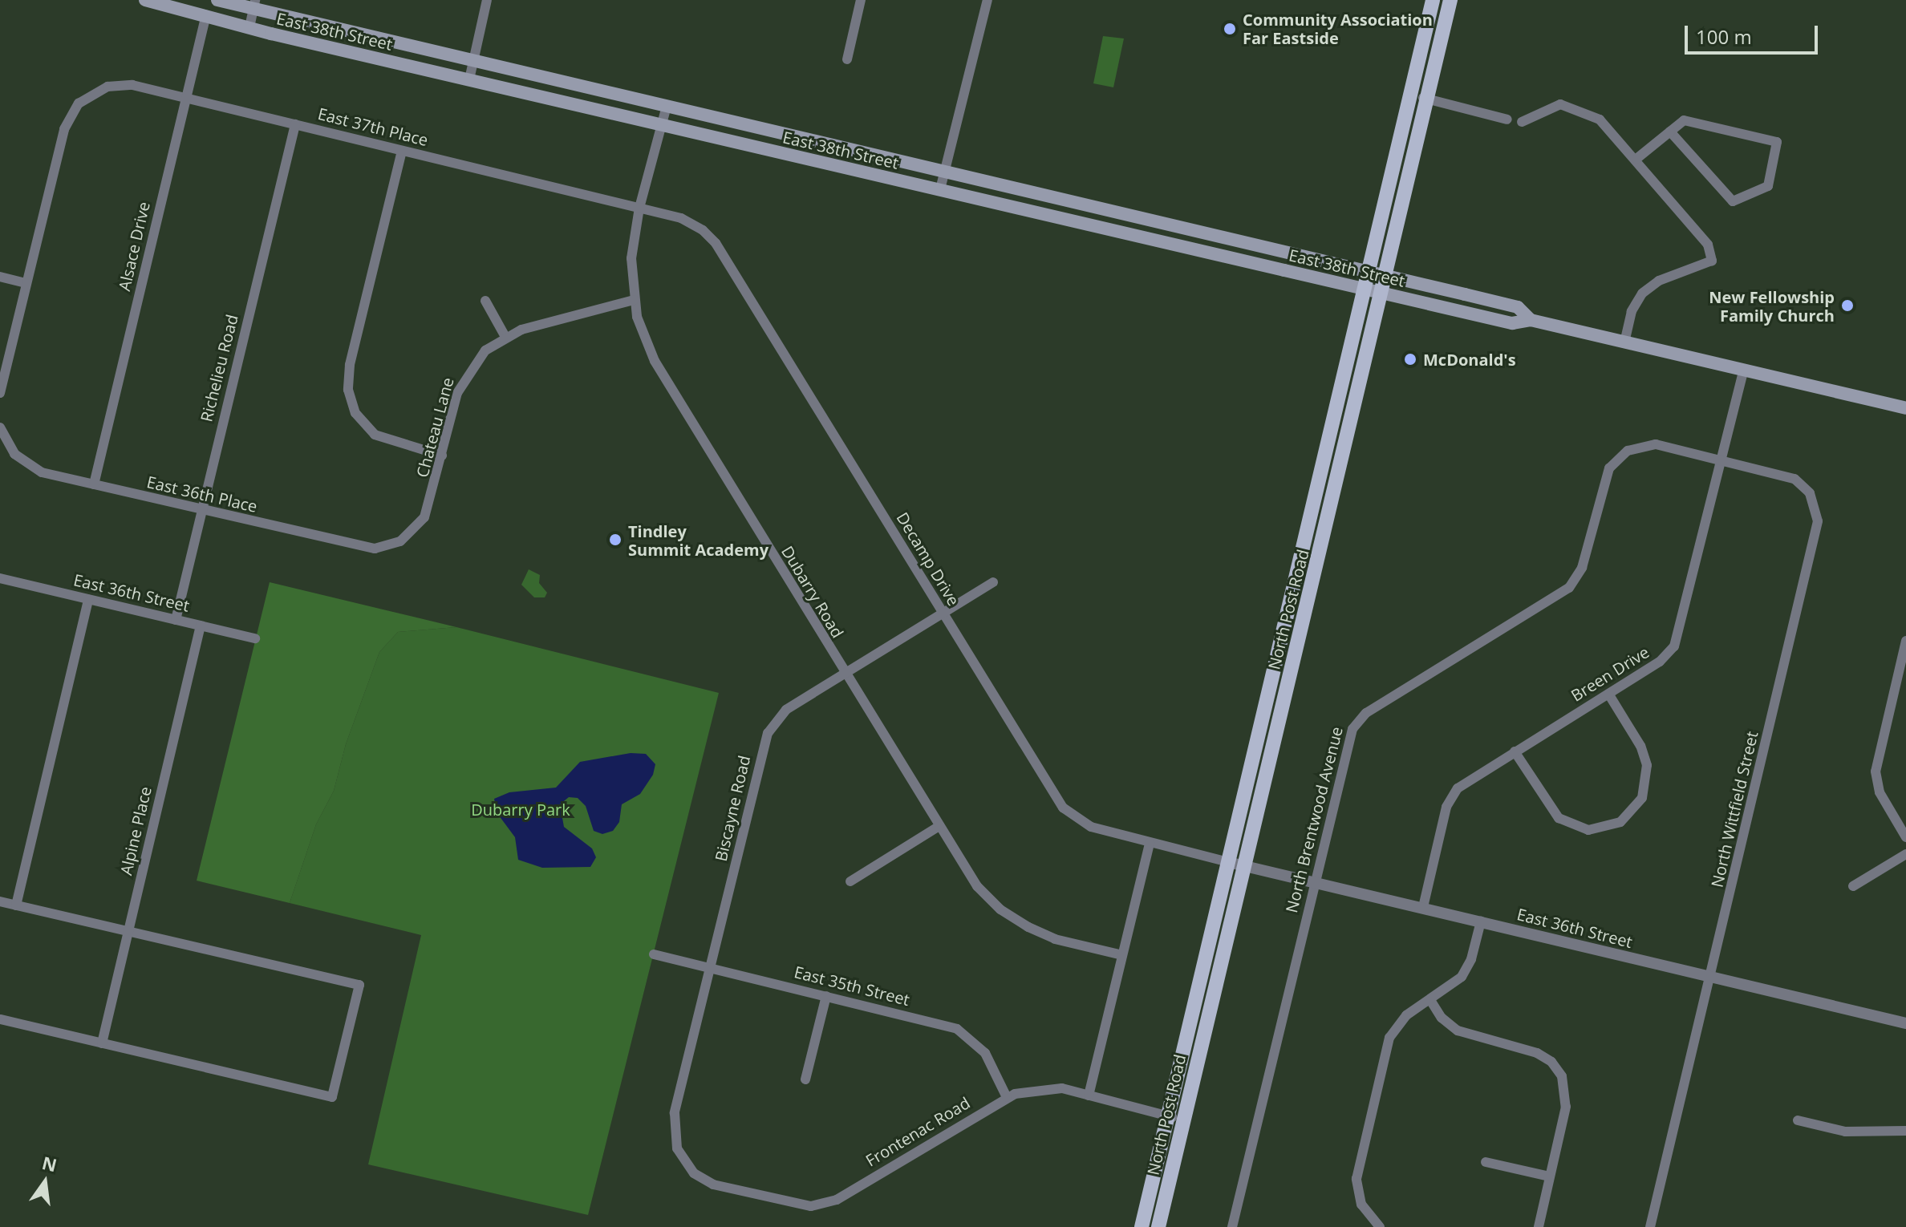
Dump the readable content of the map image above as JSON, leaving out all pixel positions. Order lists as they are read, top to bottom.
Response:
{
  "streets": {
    "main road": ["East 38th Street", "North Post Road"],
    "street": [
      "East 37th Place",
      "Alsace Drive",
      "Richelieu Road",
      "Chateau Lane",
      "East 36th Place",
      "Decamp Drive",
      "Dubarry Road",
      "East 36th Street",
      "Breen Drive",
      "Biscayne Road",
      "North Wittfield Street",
      "North Brentwood Avenue",
      "Alpine Place",
      "East 35th Street",
      "Frontenac Road"
    ]
  },
  "crossings": [
    ["East 38th Street", "Alsace Drive"],
    ["East 38th Street", "Dubarry Road"],
    ["East 38th Street", "North Post Road"],
    ["East 38th Street", "Breen Drive"],
    ["East 37th Place", "Alsace Drive"],
    ["East 37th Place", "Richelieu Road"],
    ["East 37th Place", "Decamp Drive"],
    ["East 37th Place", "Dubarry Road"],
    ["Alsace Drive", "East 36th Place"],
    ["Richelieu Road", "East 36th Place"],
    ["Richelieu Road", "East 36th Street"],
    ["Chateau Lane", "East 36th Place"],
    ["Chateau Lane", "Dubarry Road"],
    ["Decamp Drive", "Dubarry Road"],
    ["Decamp Drive", "East 36th Street"],
    ["Decamp Drive", "North Post Road"],
    ["Decamp Drive", "Biscayne Road"],
    ["Dubarry Road", "Biscayne Road"],
    ["East 36th Street", "North Post Road"],
    ["East 36th Street", "Breen Drive"],
    ["East 36th Street", "North Wittfield Street"],
    ["East 36th Street", "North Brentwood Avenue"],
    ["East 36th Street", "Alpine Place"],
    ["North Post Road", "Frontenac Road"],
    ["Breen Drive", "North Wittfield Street"],
    ["Breen Drive", "North Brentwood Avenue"],
    ["Biscayne Road", "East 35th Street"],
    ["Biscayne Road", "Frontenac Road"],
    ["North Wittfield Street", "North Brentwood Avenue"],
    ["East 35th Street", "Frontenac Road"]
  ],
  "parks": ["Dubarry Park"],
  "places": [
    "Community Association Far Eastside",
    "New Fellowship Family Church",
    "McDonald's",
    "Tindley Summit Academy"
  ],
  "scale_bar": "100 m",
  "north": "top"
}
